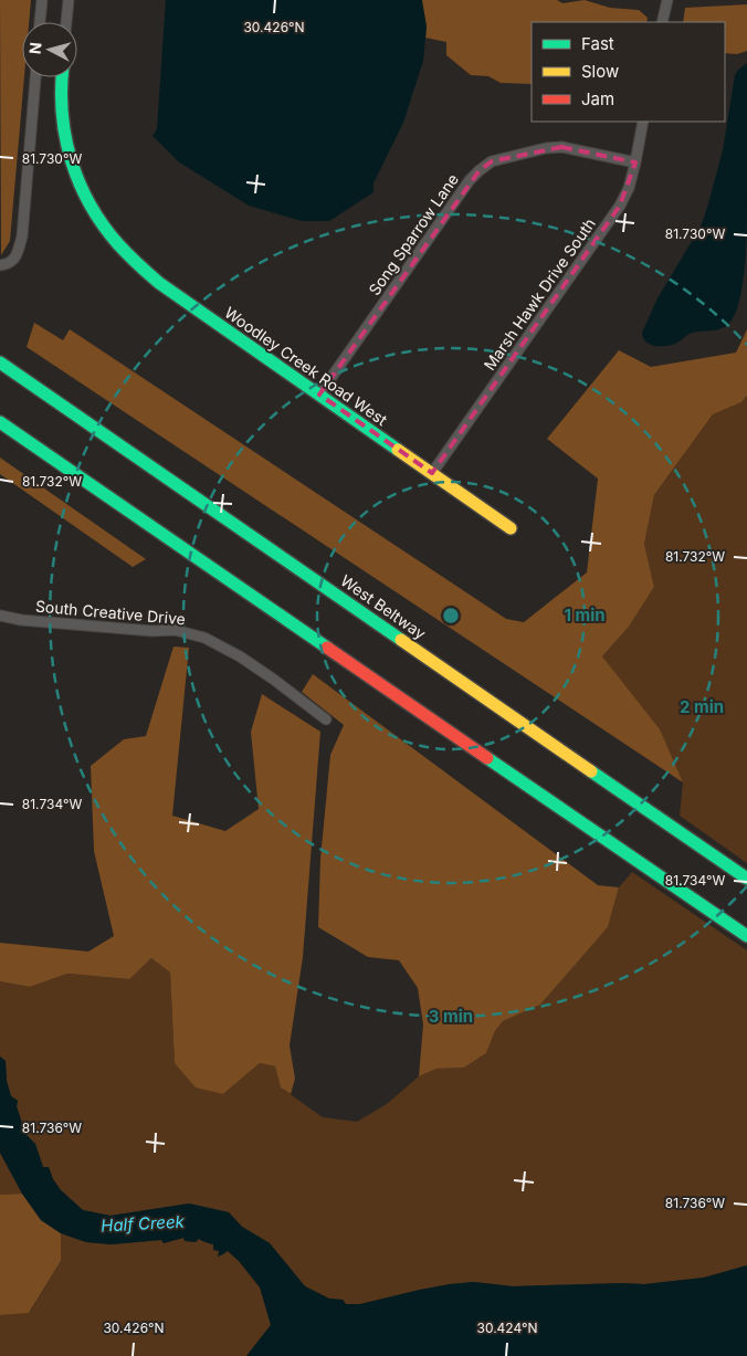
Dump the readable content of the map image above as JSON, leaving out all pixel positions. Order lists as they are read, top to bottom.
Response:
{
  "streets": {
    "main road": ["Woodley Creek Road West", "West Beltway"],
    "street": ["Song Sparrow Lane", "Marsh Hawk Drive South", "South Creative Drive"]
  },
  "crossings": [
    ["Song Sparrow Lane", "Marsh Hawk Drive South"],
    ["Song Sparrow Lane", "Woodley Creek Road West"],
    ["Marsh Hawk Drive South", "Woodley Creek Road West"]
  ],
  "water": ["Half Creek"],
  "legend": ["Fast", "Slow", "Jam"],
  "north": "left",
  "coordinates": [
    "30.426°N",
    "81.730°W",
    "81.732°W",
    "81.734°W",
    "81.736°W",
    "30.424°N"
  ],
  "rings": ["1 min", "2 min", "3 min"]
}
